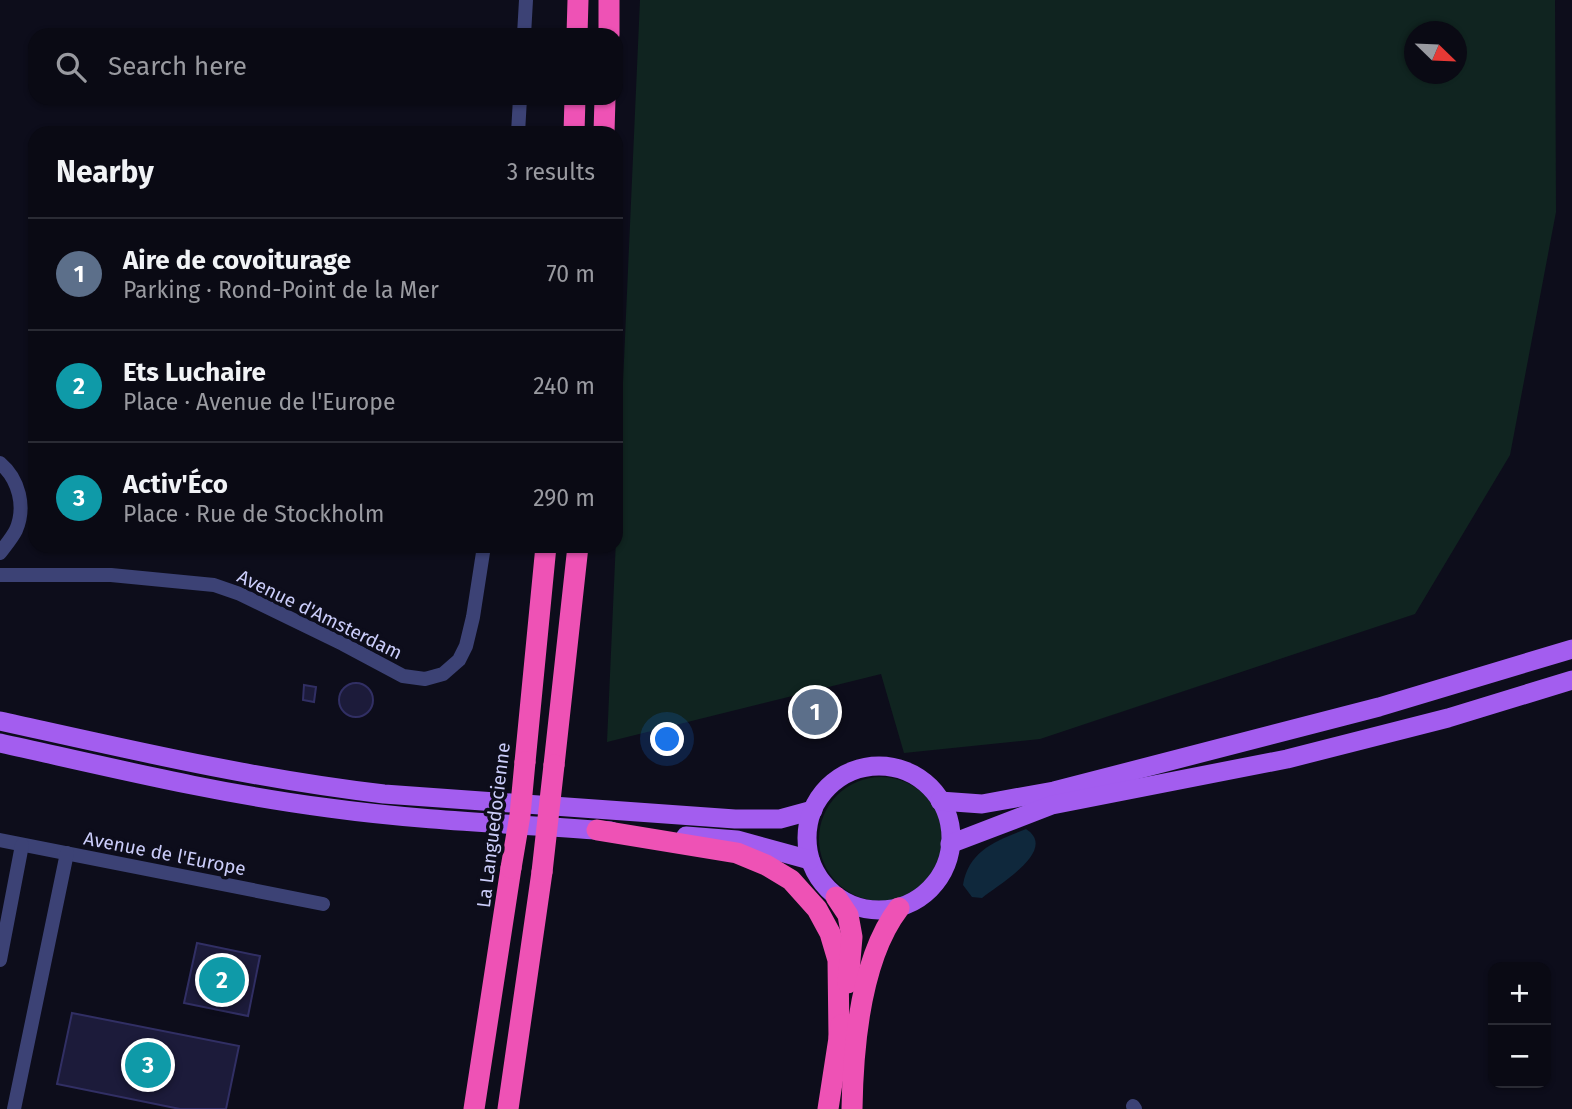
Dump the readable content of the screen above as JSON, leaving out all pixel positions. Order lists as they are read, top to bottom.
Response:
{
  "streets": {
    "highway": ["La Languedocienne"],
    "street": ["Avenue d'Amsterdam", "Avenue de l'Europe"]
  },
  "north": "bottom right",
  "page": {
    "search": "Search here",
    "heading": ["Nearby", "3 results"],
    "list": [
      {
        "mark": "1",
        "name": "Aire de covoiturage",
        "note": "Parking · Rond-Point de la Mer",
        "value": "70 m"
      },
      {
        "mark": "2",
        "name": "Ets Luchaire",
        "note": "Place · Avenue de l'Europe",
        "value": "240 m"
      },
      {
        "mark": "3",
        "name": "Activ'Éco",
        "note": "Place · Rue de Stockholm",
        "value": "290 m"
      }
    ],
    "pins": ["1", "2", "3"],
    "map_buttons": ["+", "−"]
  }
}
